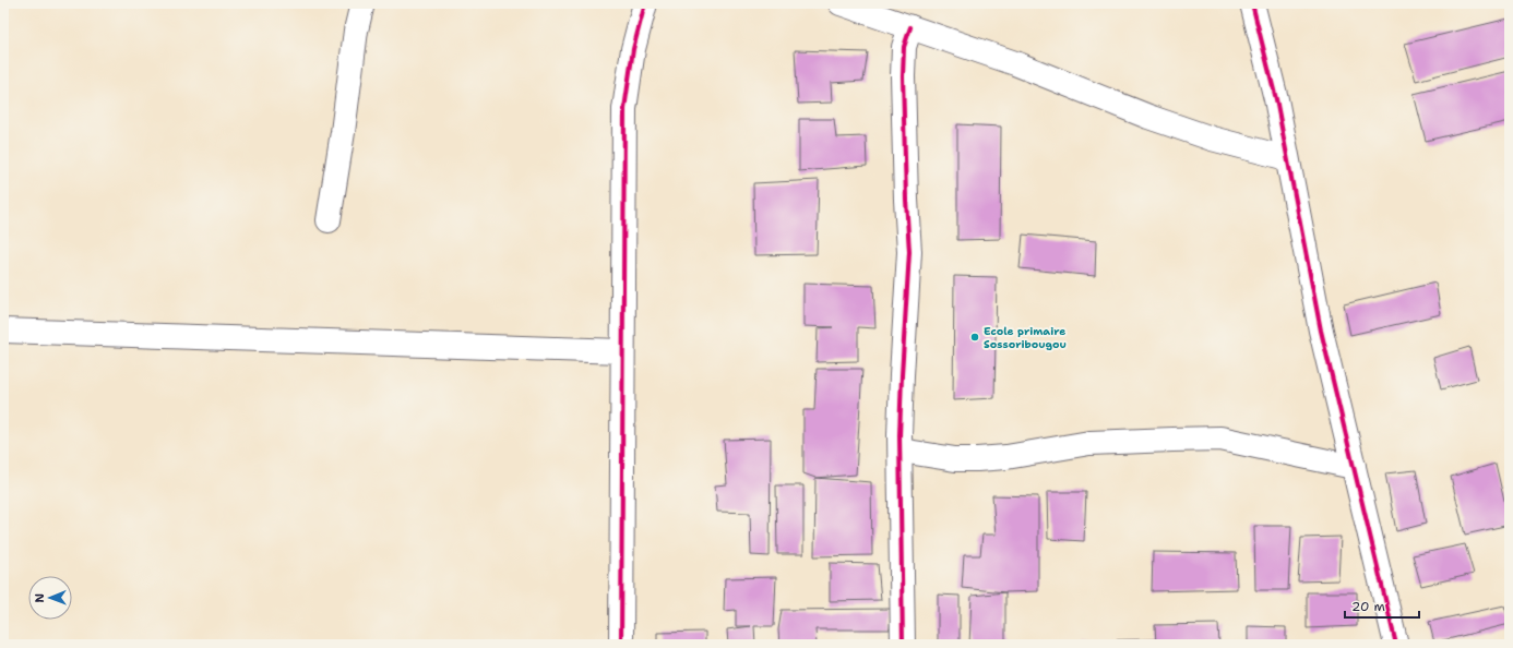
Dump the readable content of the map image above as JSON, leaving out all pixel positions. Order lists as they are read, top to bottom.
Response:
{
  "places": ["Ecole primaire Sossoribougou"],
  "scale_bar": "20 m",
  "north": "left"
}
